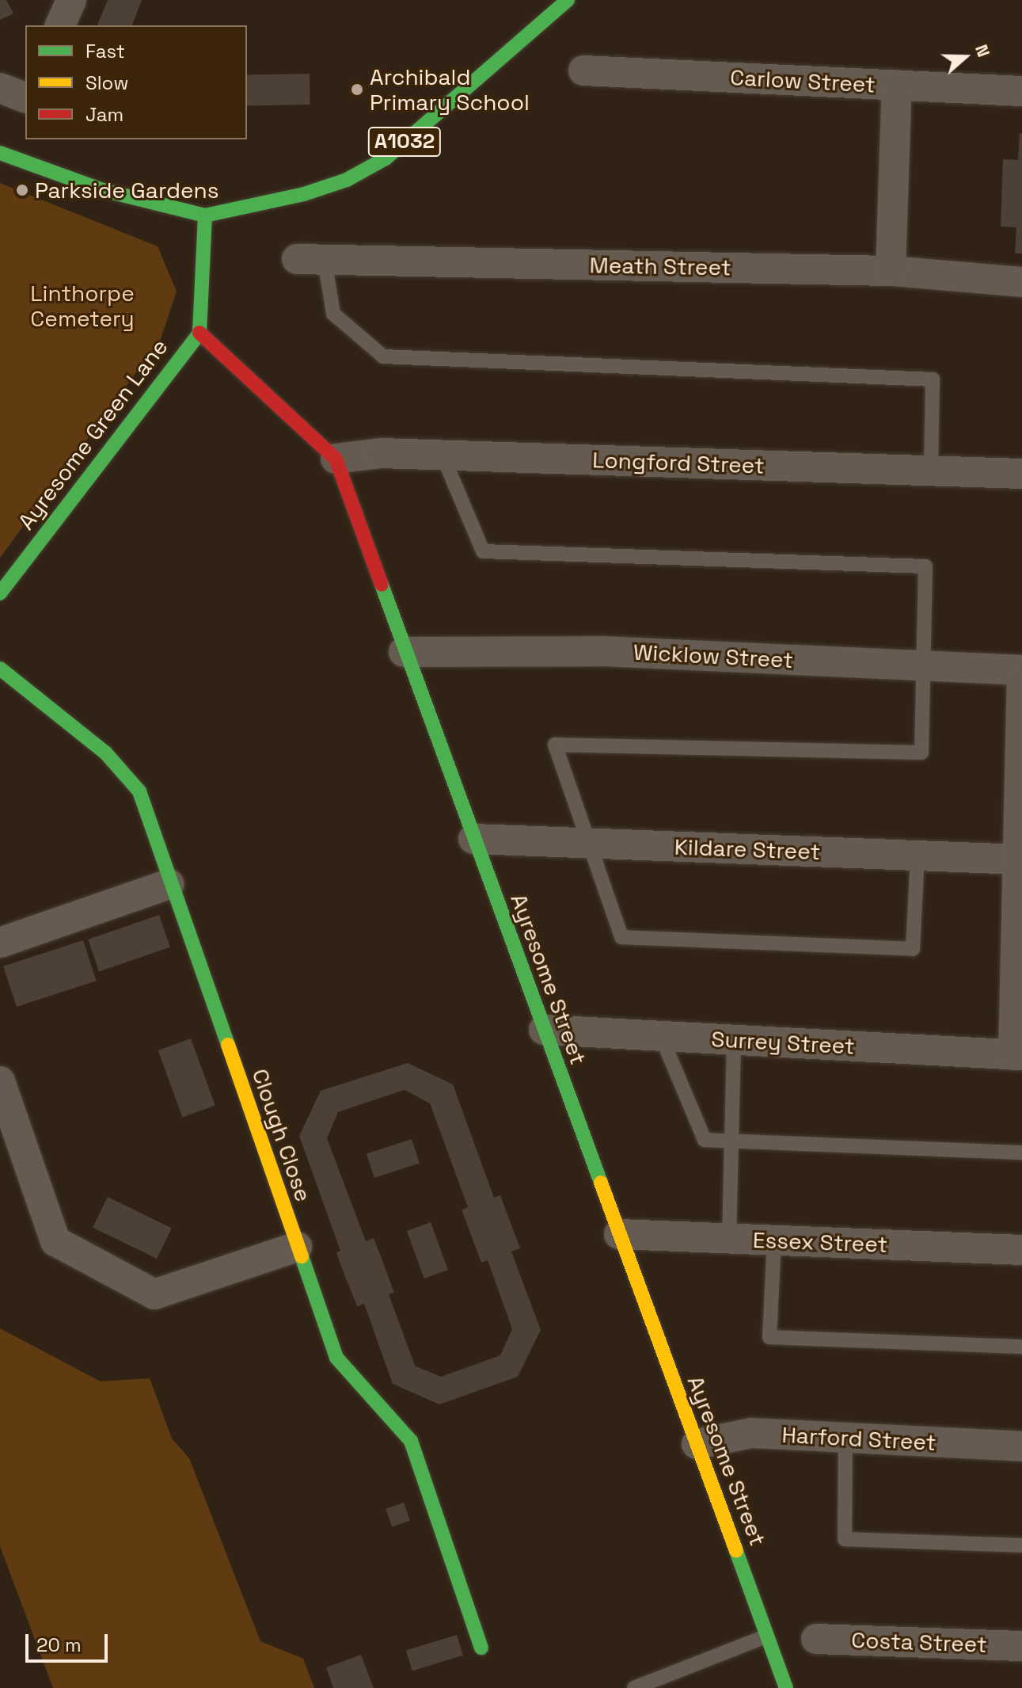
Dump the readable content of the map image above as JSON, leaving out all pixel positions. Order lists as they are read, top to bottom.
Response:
{
  "streets": {
    "street": [
      "Carlow Street",
      "A1032",
      "Meath Street",
      "Ayresome Green Lane",
      "Longford Street",
      "Wicklow Street",
      "Kildare Street",
      "Ayresome Street",
      "Surrey Street",
      "Clough Close",
      "Essex Street",
      "Harford Street",
      "Costa Street"
    ]
  },
  "crossings": [
    ["Ayresome Green Lane", "Ayresome Street"],
    ["Longford Street", "Ayresome Street"],
    ["Wicklow Street", "Ayresome Street"],
    ["Kildare Street", "Ayresome Street"],
    ["Ayresome Street", "Surrey Street"],
    ["Ayresome Street", "Essex Street"],
    ["Ayresome Street", "Harford Street"]
  ],
  "parks": ["Linthorpe Cemetery"],
  "places": ["Archibald Primary School", "Parkside Gardens"],
  "legend": ["Fast", "Slow", "Jam"],
  "scale_bar": "20 m",
  "north": "right"
}
